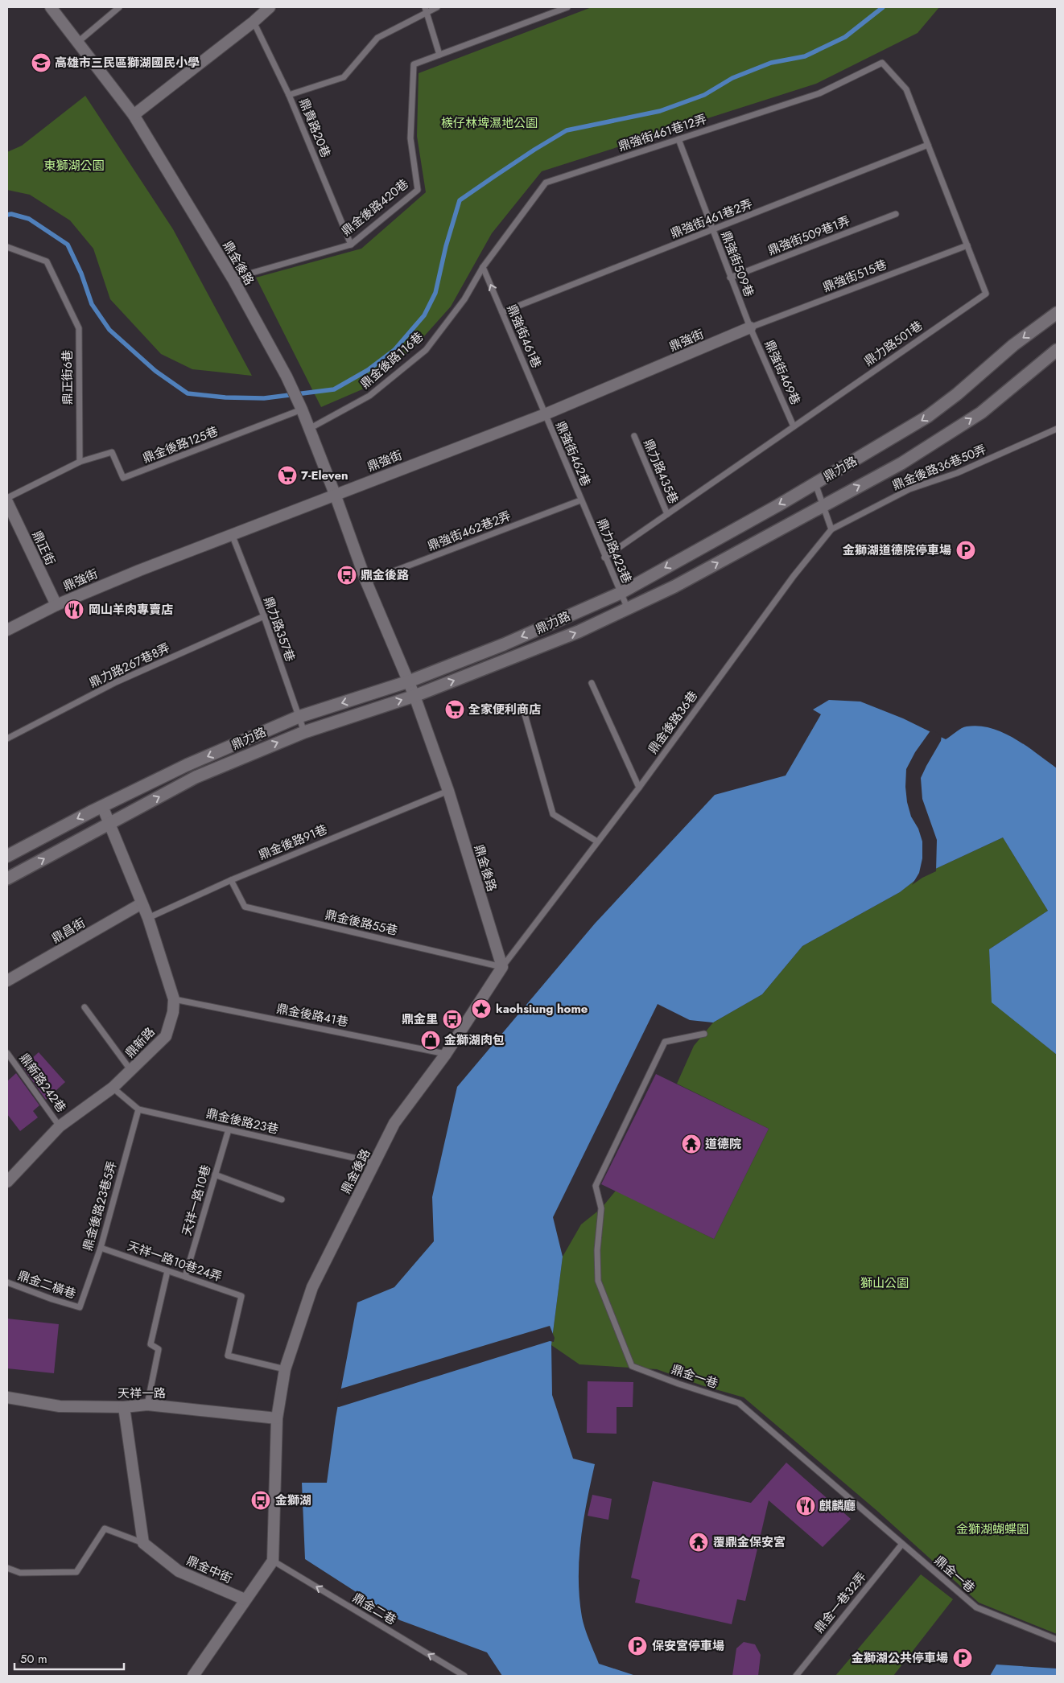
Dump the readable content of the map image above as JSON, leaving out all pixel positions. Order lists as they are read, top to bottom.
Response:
{
  "streets": {
    "street": [
      "鼎金後路",
      "鼎強街",
      "鼎力路",
      "鼎正街",
      "鼎昌街",
      "鼎新路",
      "天祥一路",
      "鼎金中街"
    ],
    "lane": [
      "鼎貴路20巷",
      "鼎強街461巷12弄",
      "鼎金後路420巷",
      "鼎強街461巷2弄",
      "鼎強街509巷1弄",
      "鼎強街509巷",
      "鼎強街515巷",
      "鼎強街461巷",
      "鼎力路501巷",
      "鼎金後路116巷",
      "鼎強街469巷",
      "鼎正街6巷",
      "鼎金後路125巷",
      "鼎強街462巷",
      "鼎金後路36巷50弄",
      "鼎力路435巷",
      "鼎強街462巷2弄",
      "鼎力路423巷",
      "鼎力路357巷",
      "鼎力路267巷8弄",
      "鼎金後路36巷",
      "鼎金後路91巷",
      "鼎金後路55巷",
      "鼎金後路41巷",
      "鼎新路242巷",
      "鼎金後路23巷",
      "天祥一路10巷",
      "鼎金後路23巷5弄",
      "天祥一路10巷24弄",
      "鼎金二橫巷",
      "鼎金一巷",
      "鼎金一巷32弄",
      "鼎金二巷"
    ]
  },
  "crossings": [
    ["鼎貴路20巷", "鼎金後路420巷"],
    ["鼎強街461巷12弄", "鼎強街509巷"],
    ["鼎強街461巷12弄", "鼎強街461巷"],
    ["鼎強街461巷12弄", "鼎力路501巷"],
    ["鼎強街461巷12弄", "鼎金後路116巷"],
    ["鼎金後路420巷", "鼎金後路"],
    ["鼎強街461巷2弄", "鼎強街509巷"],
    ["鼎強街461巷2弄", "鼎強街461巷"],
    ["鼎強街461巷2弄", "鼎力路501巷"],
    ["鼎強街509巷1弄", "鼎強街509巷"],
    ["鼎金後路", "鼎強街"],
    ["鼎金後路", "鼎金後路116巷"],
    ["鼎金後路", "鼎金後路125巷"],
    ["鼎金後路", "鼎力路"],
    ["鼎金後路", "鼎強街462巷2弄"],
    ["鼎金後路", "鼎金後路36巷"],
    ["鼎金後路", "鼎金後路91巷"],
    ["鼎金後路", "鼎金後路55巷"],
    ["鼎金後路", "鼎金後路41巷"],
    ["鼎金後路", "鼎金後路23巷"],
    ["鼎金後路", "天祥一路10巷24弄"],
    ["鼎金後路", "天祥一路"],
    ["鼎金後路", "鼎金二巷"],
    ["鼎強街509巷", "鼎強街515巷"],
    ["鼎強街509巷", "鼎強街"],
    ["鼎強街509巷", "鼎強街469巷"],
    ["鼎強街515巷", "鼎強街"],
    ["鼎強街515巷", "鼎力路501巷"],
    ["鼎強街515巷", "鼎強街469巷"],
    ["鼎強街461巷", "鼎強街"],
    ["鼎強街461巷", "鼎金後路116巷"],
    ["鼎強街461巷", "鼎強街462巷"],
    ["鼎強街", "鼎強街469巷"],
    ["鼎強街", "鼎強街462巷"],
    ["鼎強街", "鼎正街"],
    ["鼎強街", "鼎力路357巷"],
    ["鼎力路501巷", "鼎強街469巷"],
    ["鼎力路501巷", "鼎力路435巷"],
    ["鼎力路501巷", "鼎力路423巷"],
    ["鼎正街6巷", "鼎金後路125巷"],
    ["鼎強街462巷", "鼎強街462巷2弄"],
    ["鼎強街462巷", "鼎力路423巷"],
    ["鼎金後路36巷50弄", "鼎金後路36巷"],
    ["鼎力路", "鼎力路423巷"],
    ["鼎力路", "鼎力路357巷"],
    ["鼎力路", "鼎新路"],
    ["鼎強街462巷2弄", "鼎力路423巷"],
    ["鼎力路357巷", "鼎力路267巷8弄"],
    ["鼎金後路36巷", "鼎金後路55巷"],
    ["鼎金後路91巷", "鼎金後路55巷"],
    ["鼎金後路91巷", "鼎新路"],
    ["鼎昌街", "鼎新路"],
    ["鼎金後路41巷", "鼎新路"],
    ["鼎新路", "鼎新路242巷"],
    ["鼎新路", "鼎金後路23巷"],
    ["鼎金後路23巷", "天祥一路10巷"],
    ["鼎金後路23巷", "鼎金後路23巷5弄"],
    ["天祥一路10巷", "天祥一路10巷24弄"],
    ["鼎金後路23巷5弄", "天祥一路10巷24弄"],
    ["鼎金後路23巷5弄", "鼎金二橫巷"],
    ["鼎金一巷", "鼎金一巷32弄"]
  ],
  "one_way": ["鼎金二巷"],
  "parks": [
    "檨仔林埤濕地公園",
    "東獅湖公園",
    "獅山公園",
    "金獅湖蝴蝶園"
  ],
  "places": {
    "school or university": ["高雄市三民區獅湖國民小學"],
    "supermarket": ["7-Eleven", "全家便利商店"],
    "parking": ["金獅湖道德院停車場", "保安宮停車場", "金獅湖公共停車場"],
    "bus stop": ["鼎金後路", "鼎金里", "金獅湖"],
    "restaurant": ["岡山羊肉專賣店", "麒麟廳"],
    "place": ["kaohsiung home"],
    "shop": ["金獅湖肉包"],
    "temple": ["道德院", "覆鼎金保安宮"]
  },
  "scale_bar": "50 m"
}
